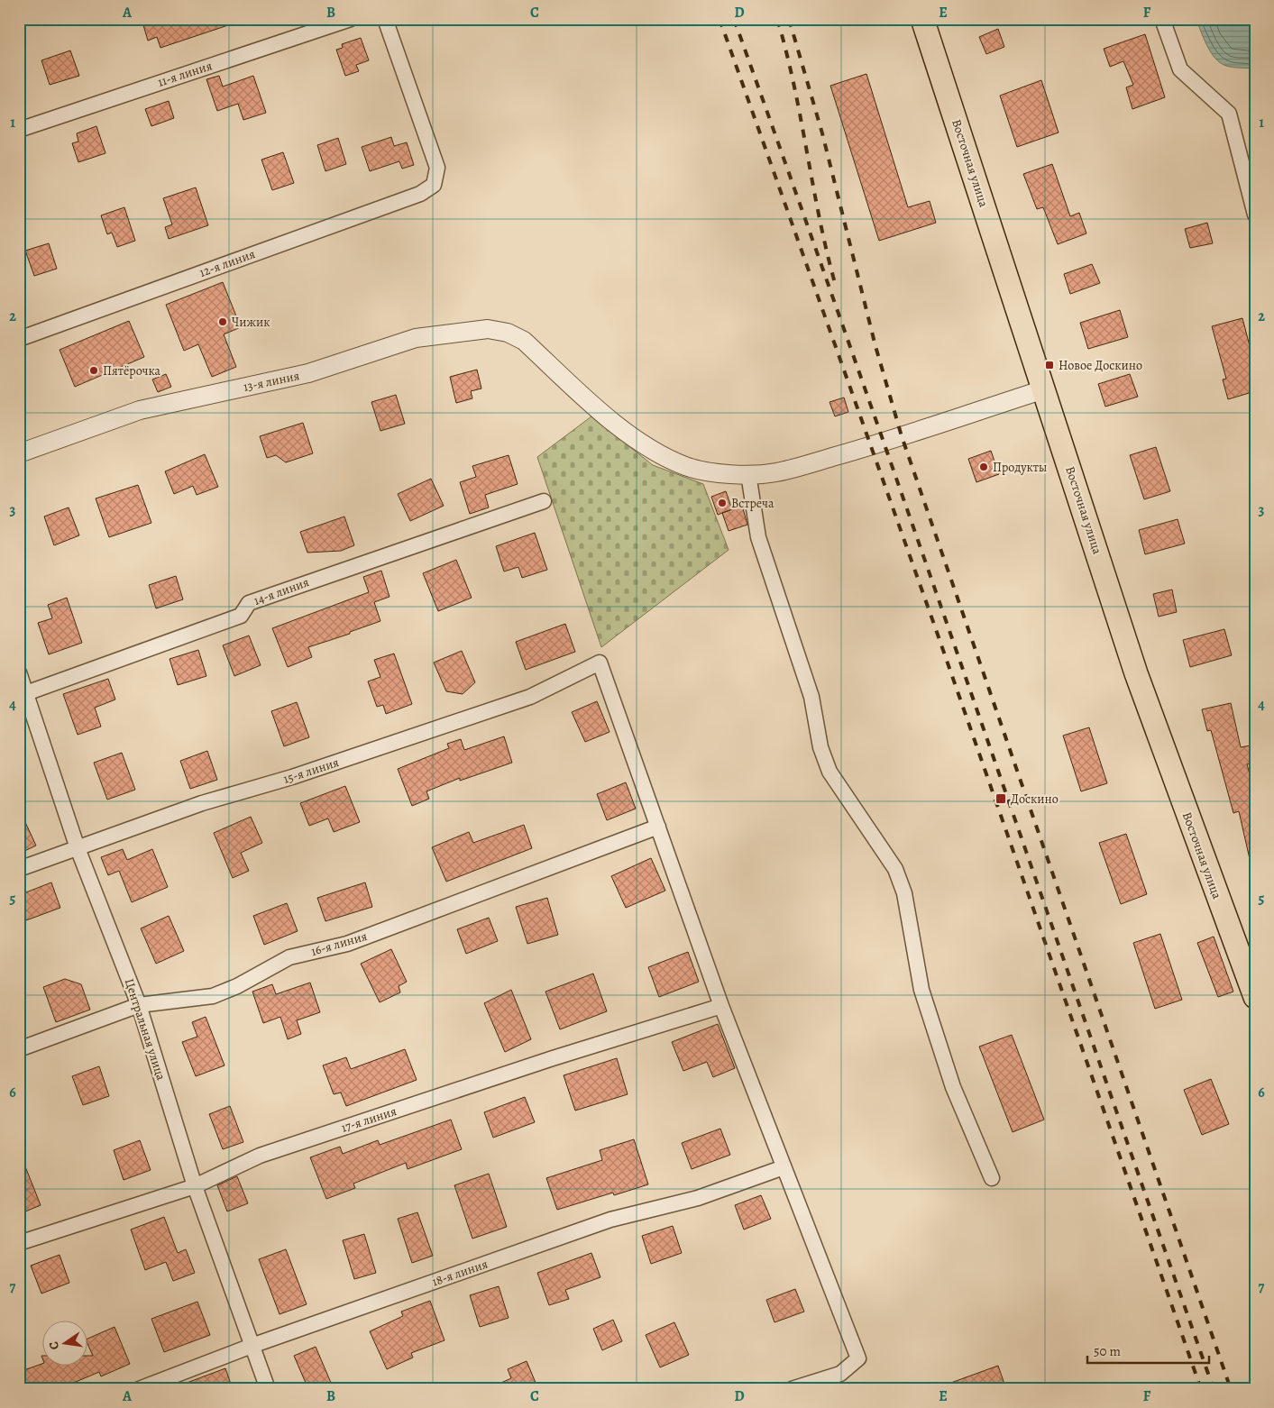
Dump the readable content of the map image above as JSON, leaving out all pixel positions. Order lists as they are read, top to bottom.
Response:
{
  "streets": {
    "main road": ["Восточная улица"],
    "street": [
      "11-я линия",
      "12-я линия",
      "13-я линия",
      "14-я линия",
      "15-я линия",
      "16-я линия",
      "Центральная улица",
      "17-я линия",
      "18-я линия"
    ]
  },
  "crossings": [
    ["Восточная улица", "13-я линия"],
    ["14-я линия", "Центральная улица"],
    ["15-я линия", "16-я линия"],
    ["15-я линия", "Центральная улица"],
    ["16-я линия", "Центральная улица"],
    ["Центральная улица", "17-я линия"],
    ["Центральная улица", "18-я линия"]
  ],
  "places": {
    "other": [
      "Чижик",
      "Пятёрочка",
      "Продукты",
      "Встреча"
    ],
    "transit": ["Новое Доскино", "Доскино"]
  },
  "scale_bar": "50 m",
  "north": "left",
  "grid": {
    "columns": [
      "A",
      "B",
      "C",
      "D",
      "E",
      "F"
    ],
    "rows": [
      "1",
      "2",
      "3",
      "4",
      "5",
      "6",
      "7"
    ]
  }
}
